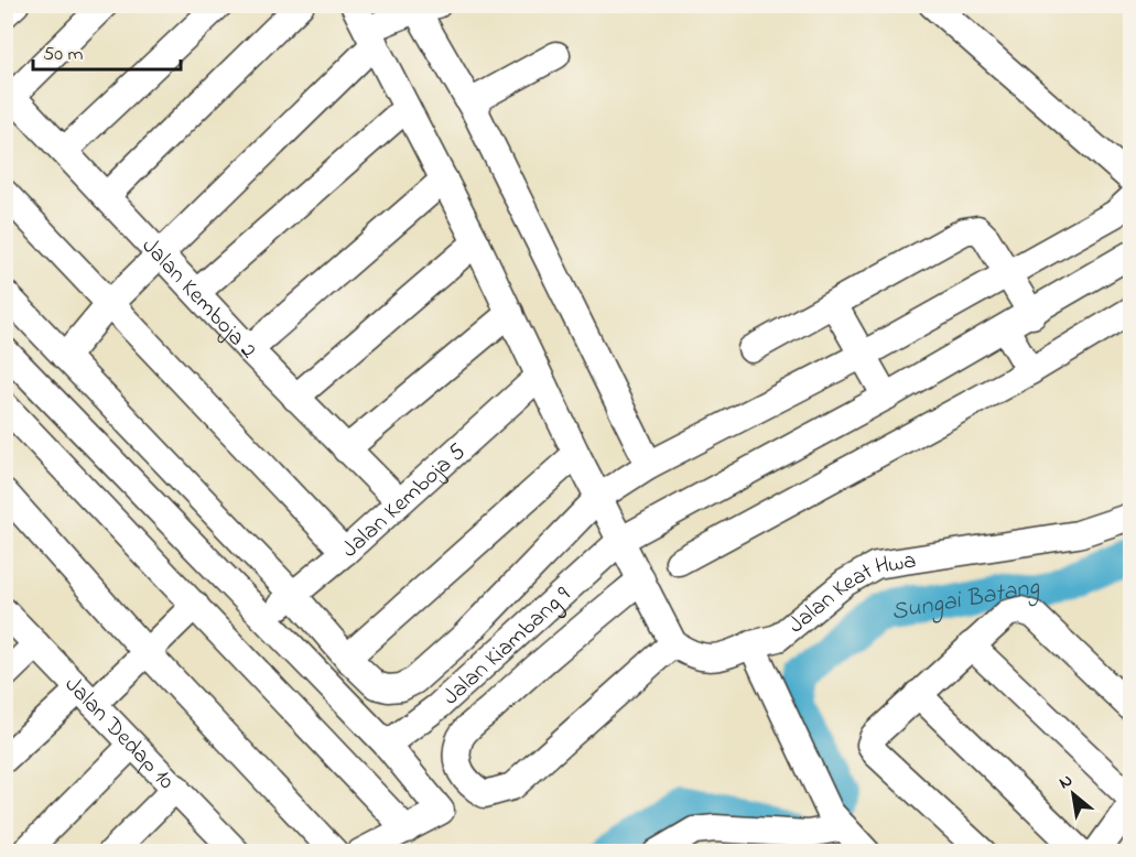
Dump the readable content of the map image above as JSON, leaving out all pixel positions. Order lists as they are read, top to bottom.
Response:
{
  "streets": {
    "street": [
      "Jalan Kemboja 2",
      "Jalan Kemboja 5",
      "Jalan Keat Hwa",
      "Jalan Kiambang 9",
      "Jalan Dedap 10"
    ]
  },
  "crossings": [
    ["Jalan Kemboja 2", "Jalan Kemboja 5"]
  ],
  "water": ["Sungai Batang"],
  "scale_bar": "50 m",
  "north": "top left"
}
